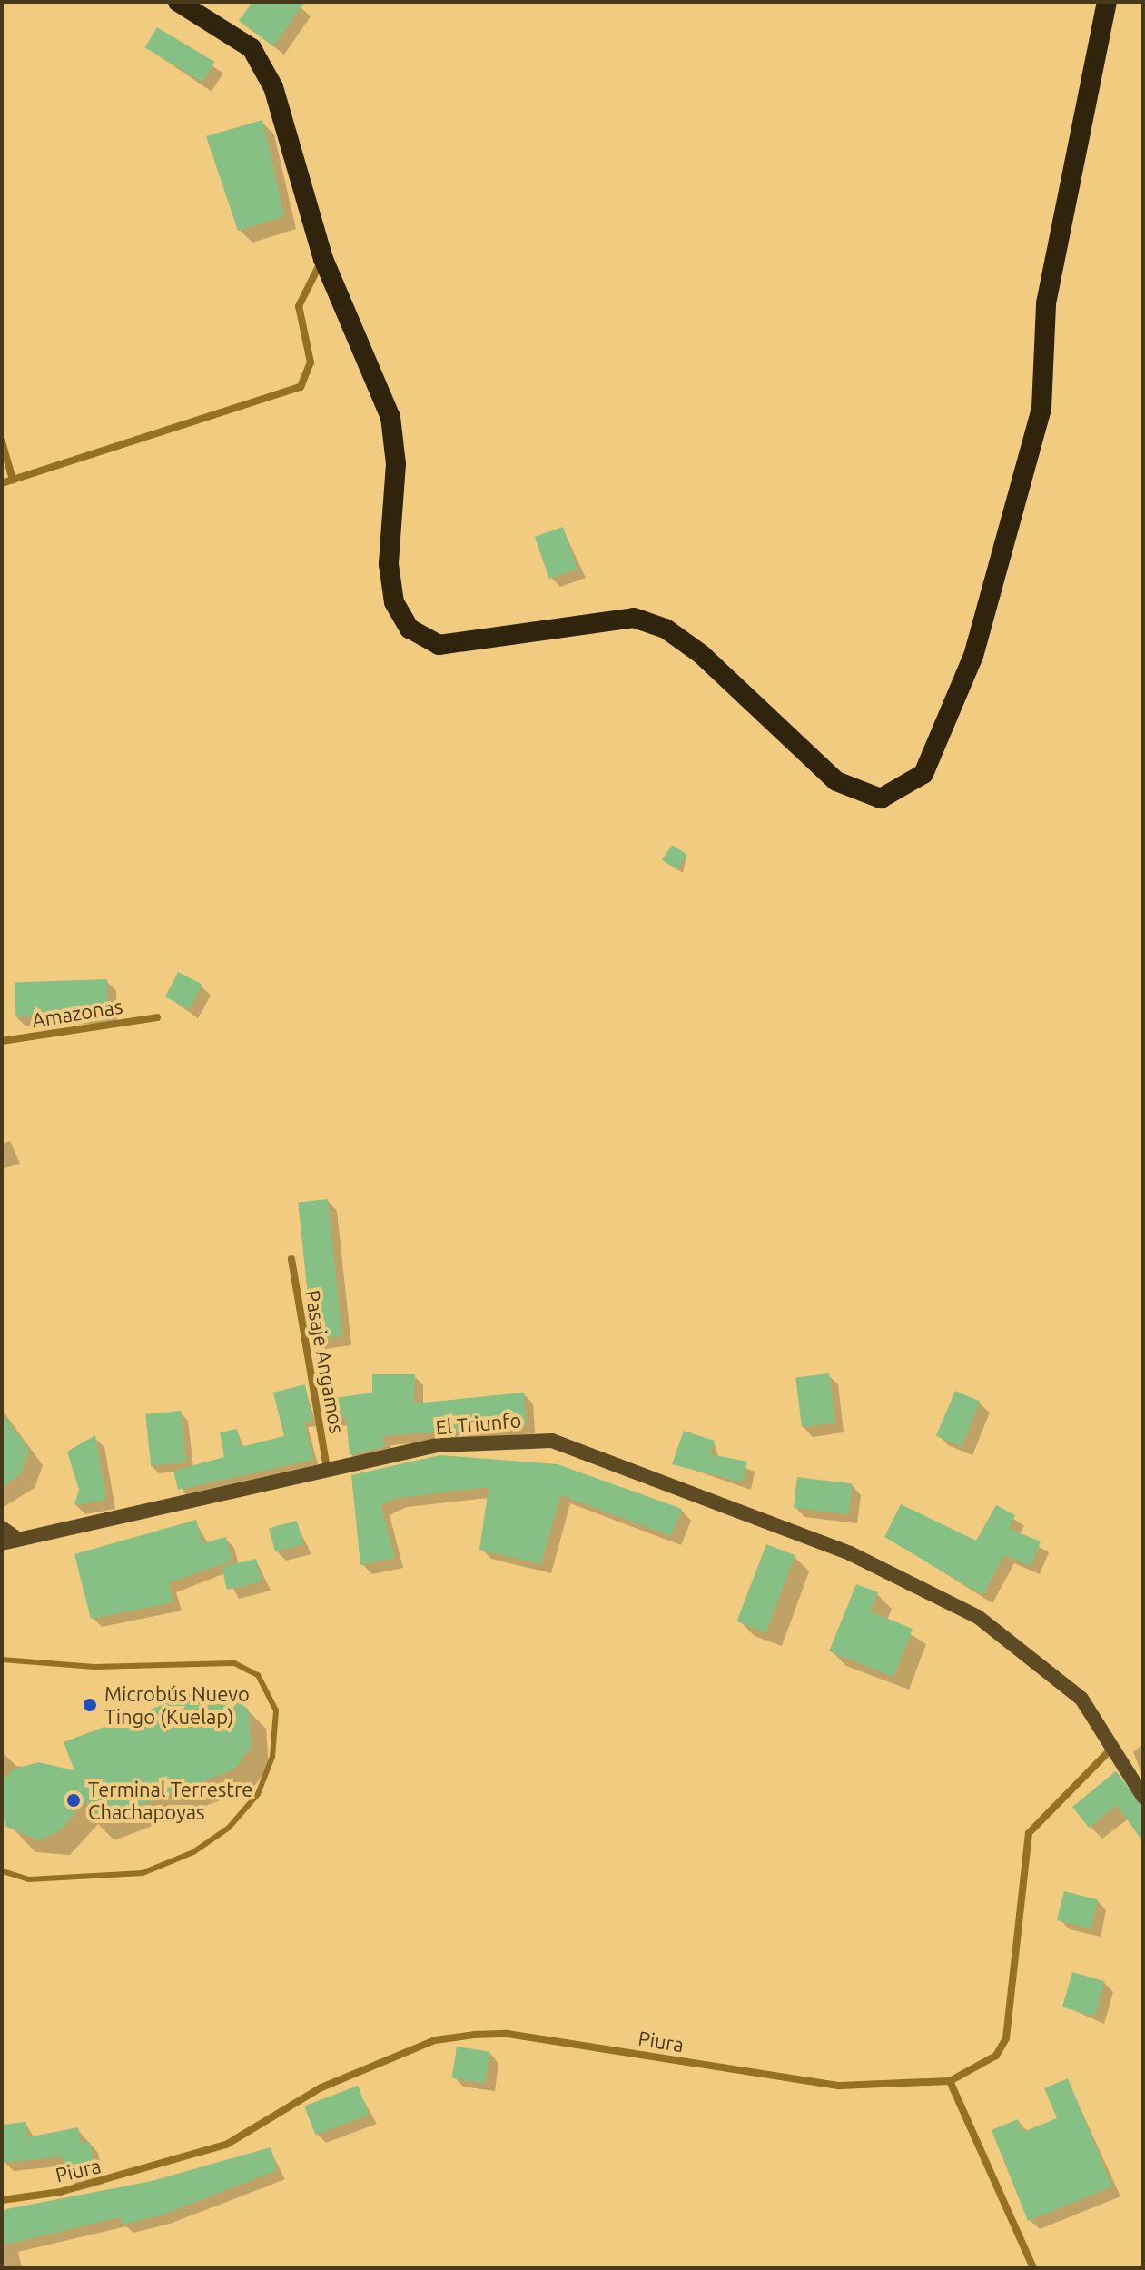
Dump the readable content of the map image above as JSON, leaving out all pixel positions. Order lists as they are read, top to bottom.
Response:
{
  "streets": {
    "main road": ["El Triunfo"],
    "street": ["Amazonas", "Pasaje Angamos", "Piura"]
  },
  "crossings": [
    ["Pasaje Angamos", "El Triunfo"],
    ["El Triunfo", "Piura"]
  ],
  "places": ["Microbús Nuevo Tingo (Kuelap)", "Terminal Terrestre Chachapoyas"]
}
